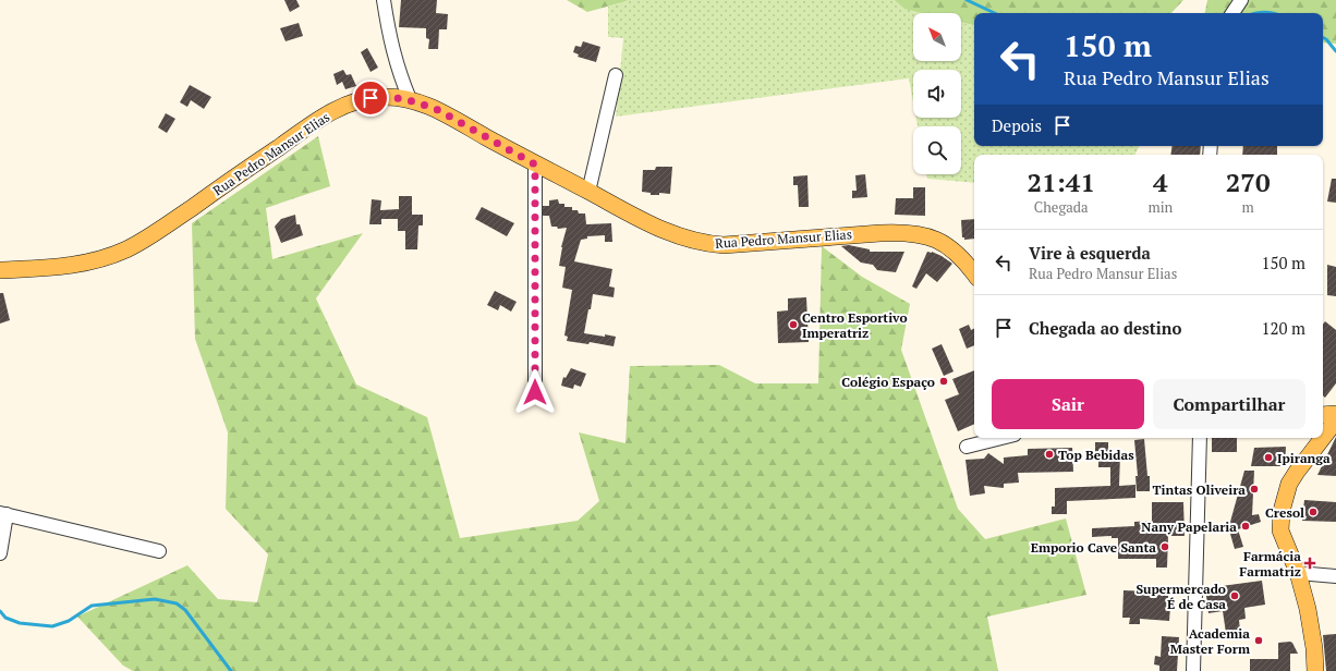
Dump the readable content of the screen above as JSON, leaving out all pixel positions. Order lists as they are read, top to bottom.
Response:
{
  "streets": {
    "main road": ["Rua Pedro Mansur Elias"]
  },
  "places": {
    "other": [
      "Centro Esportivo Imperatriz",
      "Colégio Espaço",
      "Top Bebidas",
      "Ipiranga",
      "Tintas Oliveira",
      "Cresol",
      "Nany Papelaria",
      "Emporio Cave Santa",
      "Supermercado É de Casa",
      "Academia Master Form"
    ],
    "health": ["Farmácia Farmatriz"]
  },
  "north": "top left",
  "page": {
    "turn": ["150 m", "Rua Pedro Mansur Elias"],
    "then": "Depois",
    "eta": [
      "21:41",
      "Chegada",
      "4",
      "min",
      "270",
      "m"
    ],
    "list": [
      {
        "name": "Vire à esquerda",
        "note": "Rua Pedro Mansur Elias",
        "value": "150 m"
      },
      {
        "name": "Chegada ao destino",
        "value": "120 m"
      }
    ],
    "buttons": ["Sair", "Compartilhar"]
  }
}
